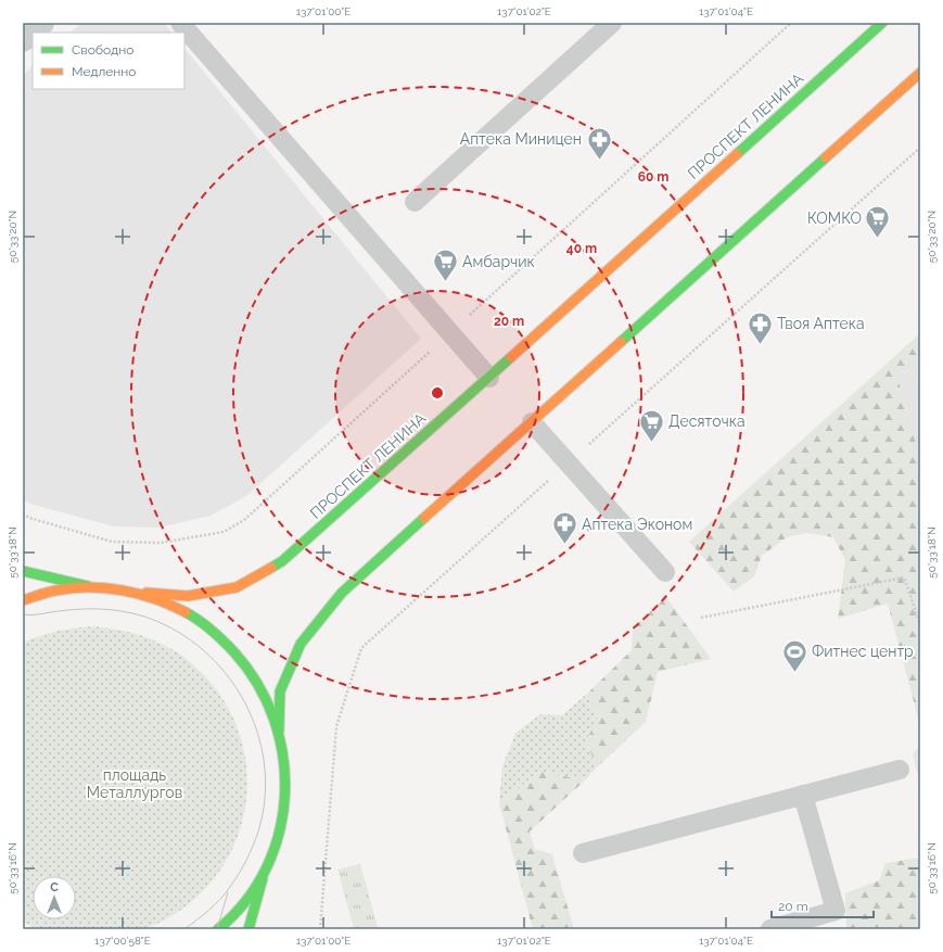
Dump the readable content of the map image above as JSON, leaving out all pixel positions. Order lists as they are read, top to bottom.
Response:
{
  "streets": {
    "main road": ["ПРОСПЕКТ ЛЕНИНА"]
  },
  "parks": ["площадь Металлургов"],
  "places": {
    "pharmacy": ["Аптека Миницен", "Твоя Аптека", "Аптека Эконом"],
    "supermarket": ["КОМКО", "Амбарчик", "Десяточка"],
    "sports": ["Фитнес центр"]
  },
  "legend": ["Свободно", "Медленно"],
  "scale_bar": "20 m",
  "north": "top",
  "coordinates": [
    "137°01'00\"E",
    "137°01'02\"E",
    "137°01'04\"E",
    "50°33'20\"N",
    "50°33'18\"N",
    "50°33'16\"N",
    "137°00'58\"E"
  ],
  "rings": ["60 m", "40 m", "20 m"]
}
